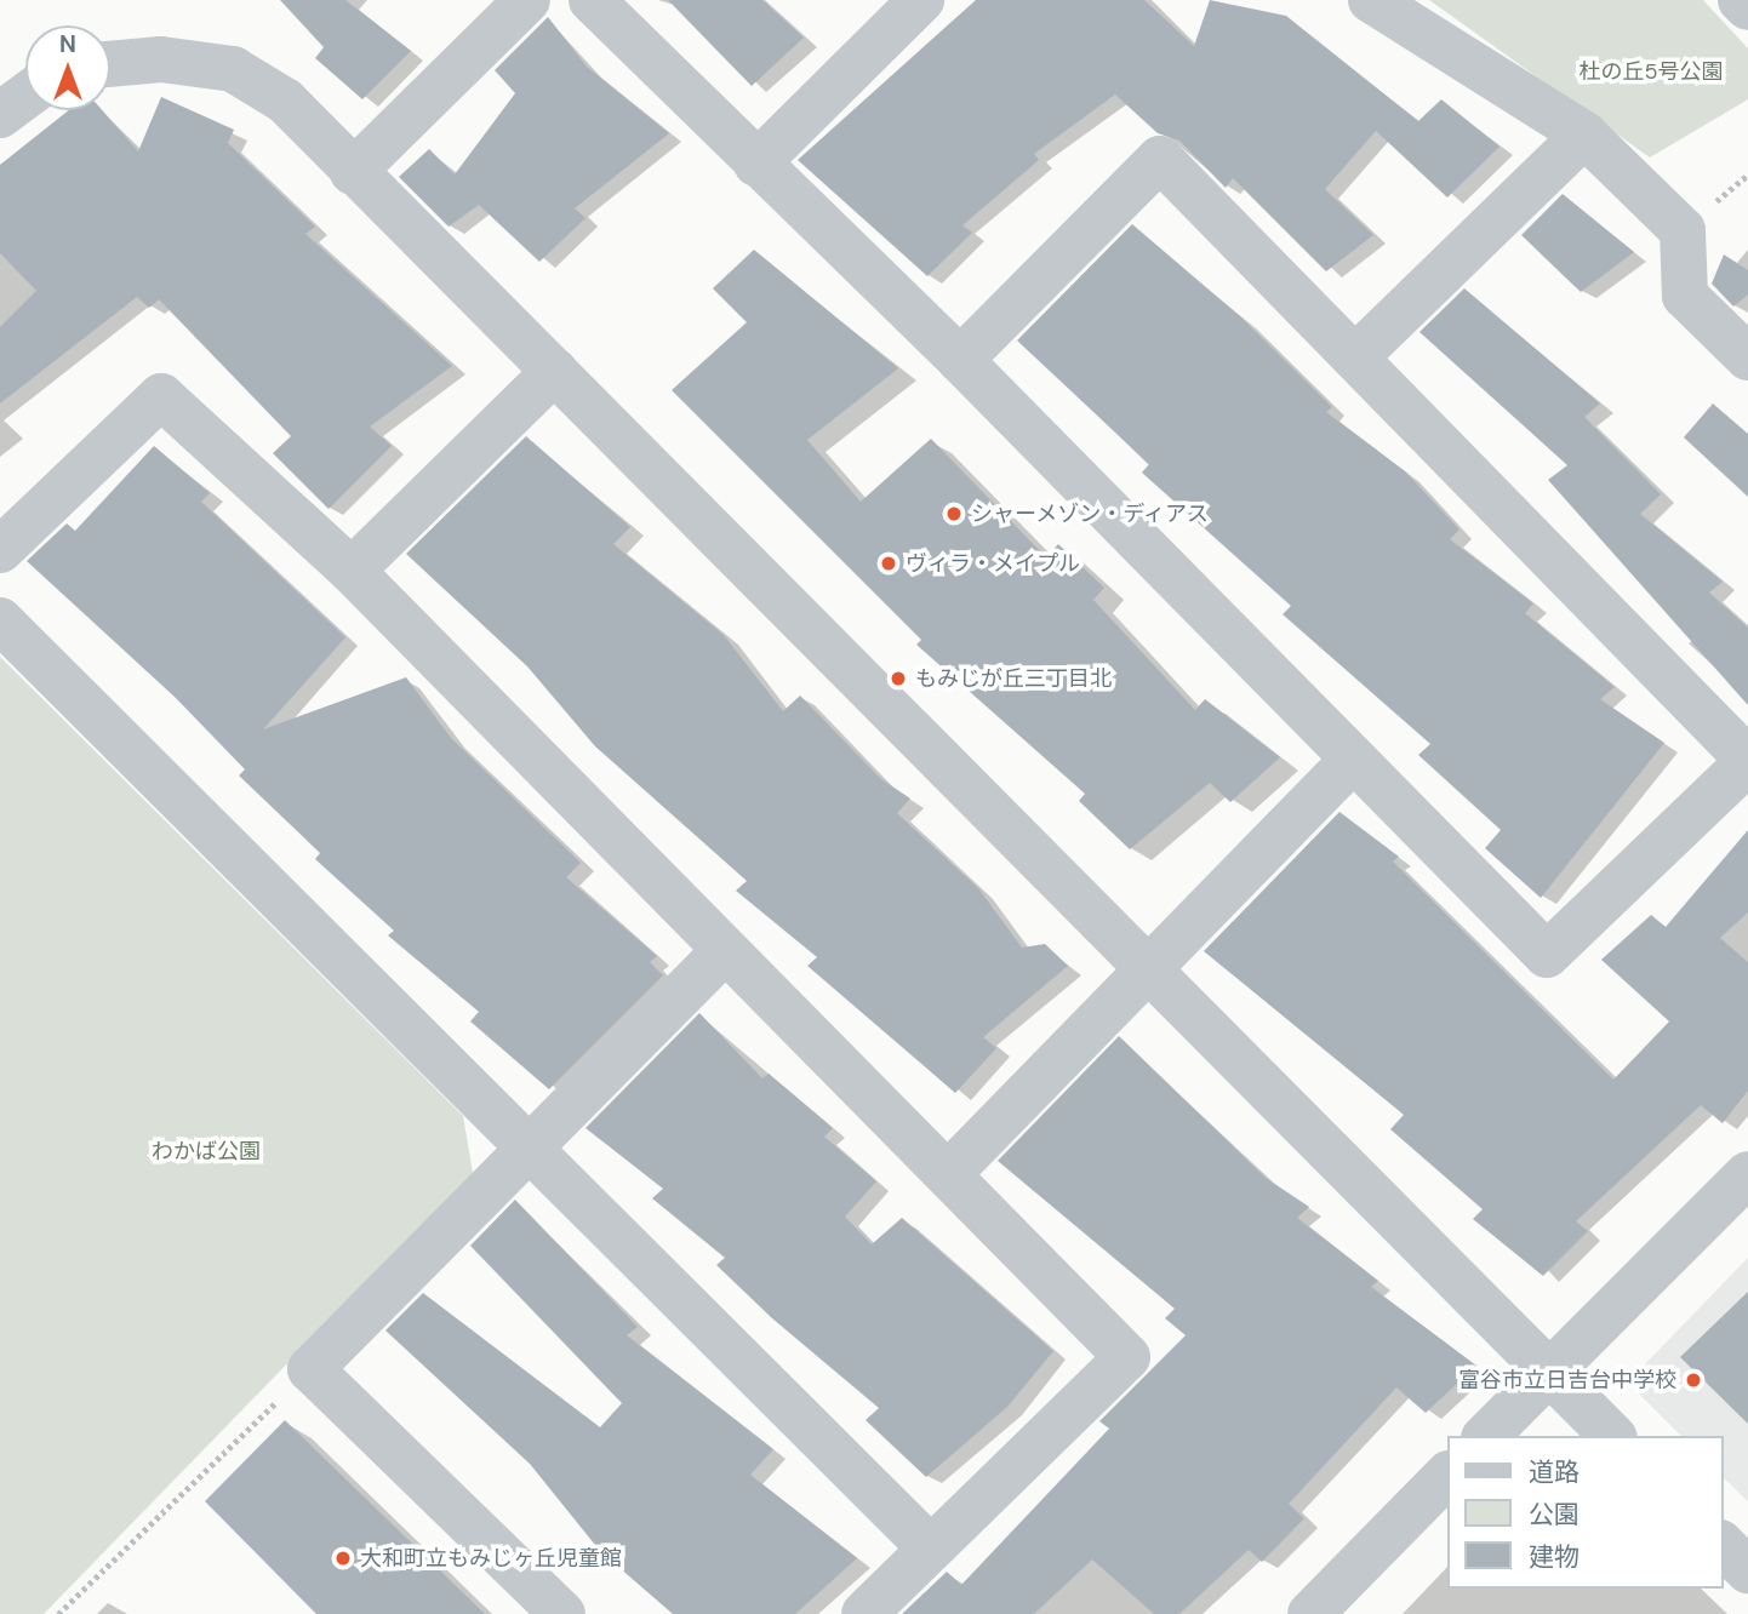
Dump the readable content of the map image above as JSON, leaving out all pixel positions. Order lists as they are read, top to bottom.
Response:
{
  "parks": ["杜の丘5号公園", "わかば公園"],
  "places": [
    "シャーメゾン・ディアス",
    "ヴィラ・メイプル",
    "もみじが丘三丁目北",
    "富谷市立日吉台中学校",
    "大和町立もみじヶ丘児童館"
  ],
  "legend": ["道路", "公園", "建物"],
  "north": "top"
}
